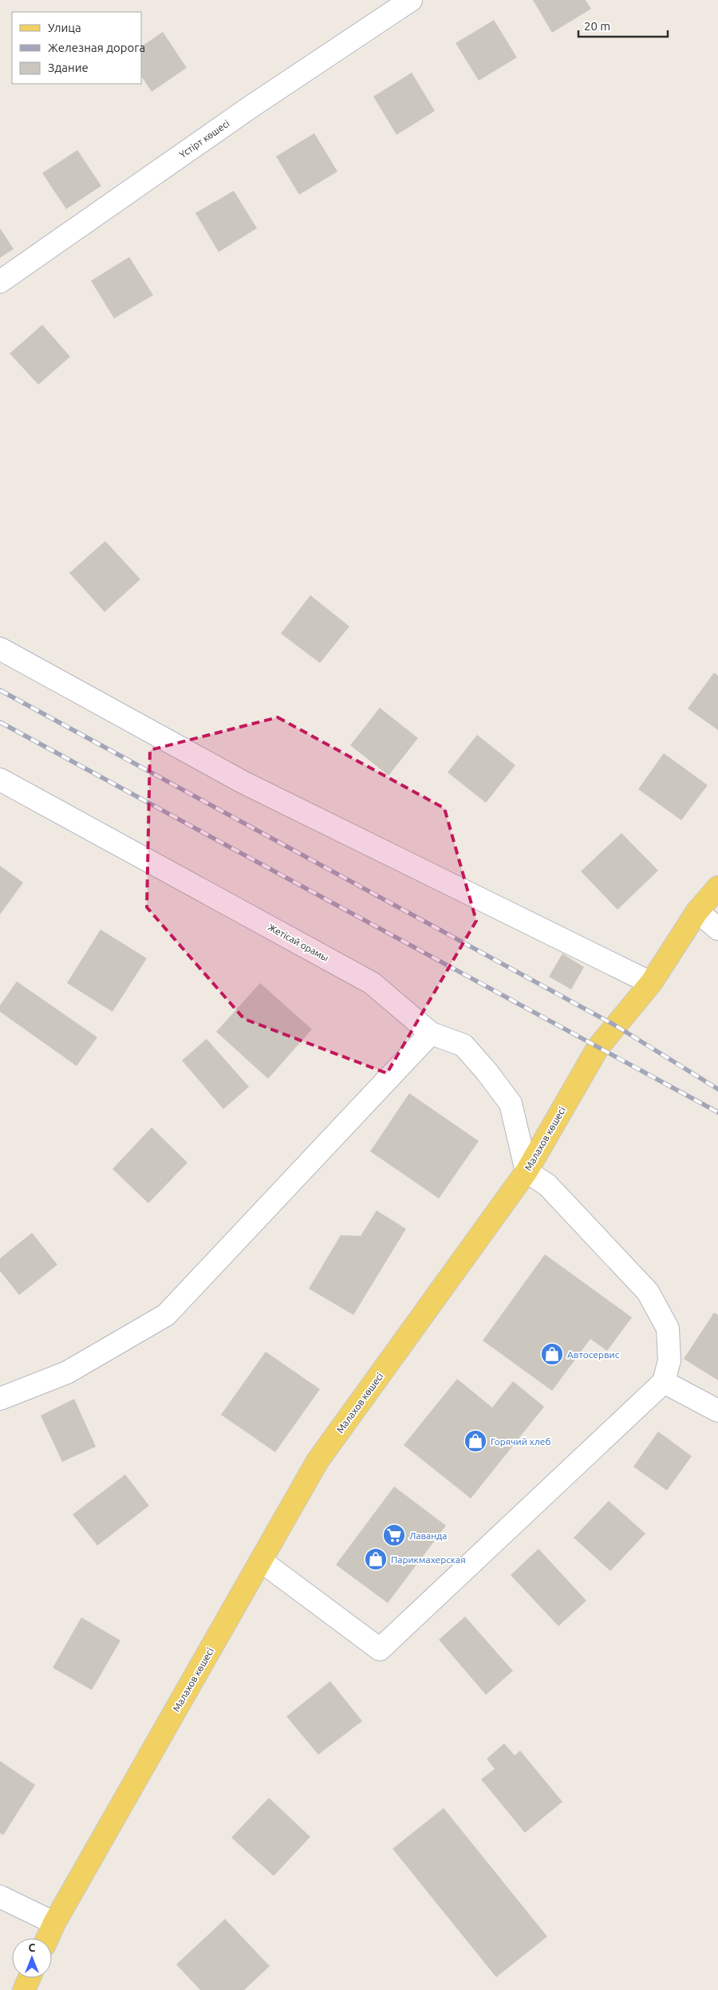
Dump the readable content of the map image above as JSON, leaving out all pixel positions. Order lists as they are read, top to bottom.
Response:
{
  "streets": {
    "main road": ["Малахов көшесі"],
    "street": ["Үстірт көшесі", "Жетісай орамы"]
  },
  "crossings": [
    ["Жетісай орамы", "Малахов көшесі"]
  ],
  "places": {
    "shop": ["Автосервис", "Горячий хлеб", "Парикмахерская"],
    "supermarket": ["Лаванда"]
  },
  "legend": ["Улица", "Железная дорога", "Здание"],
  "scale_bar": "20 m",
  "north": "top"
}
